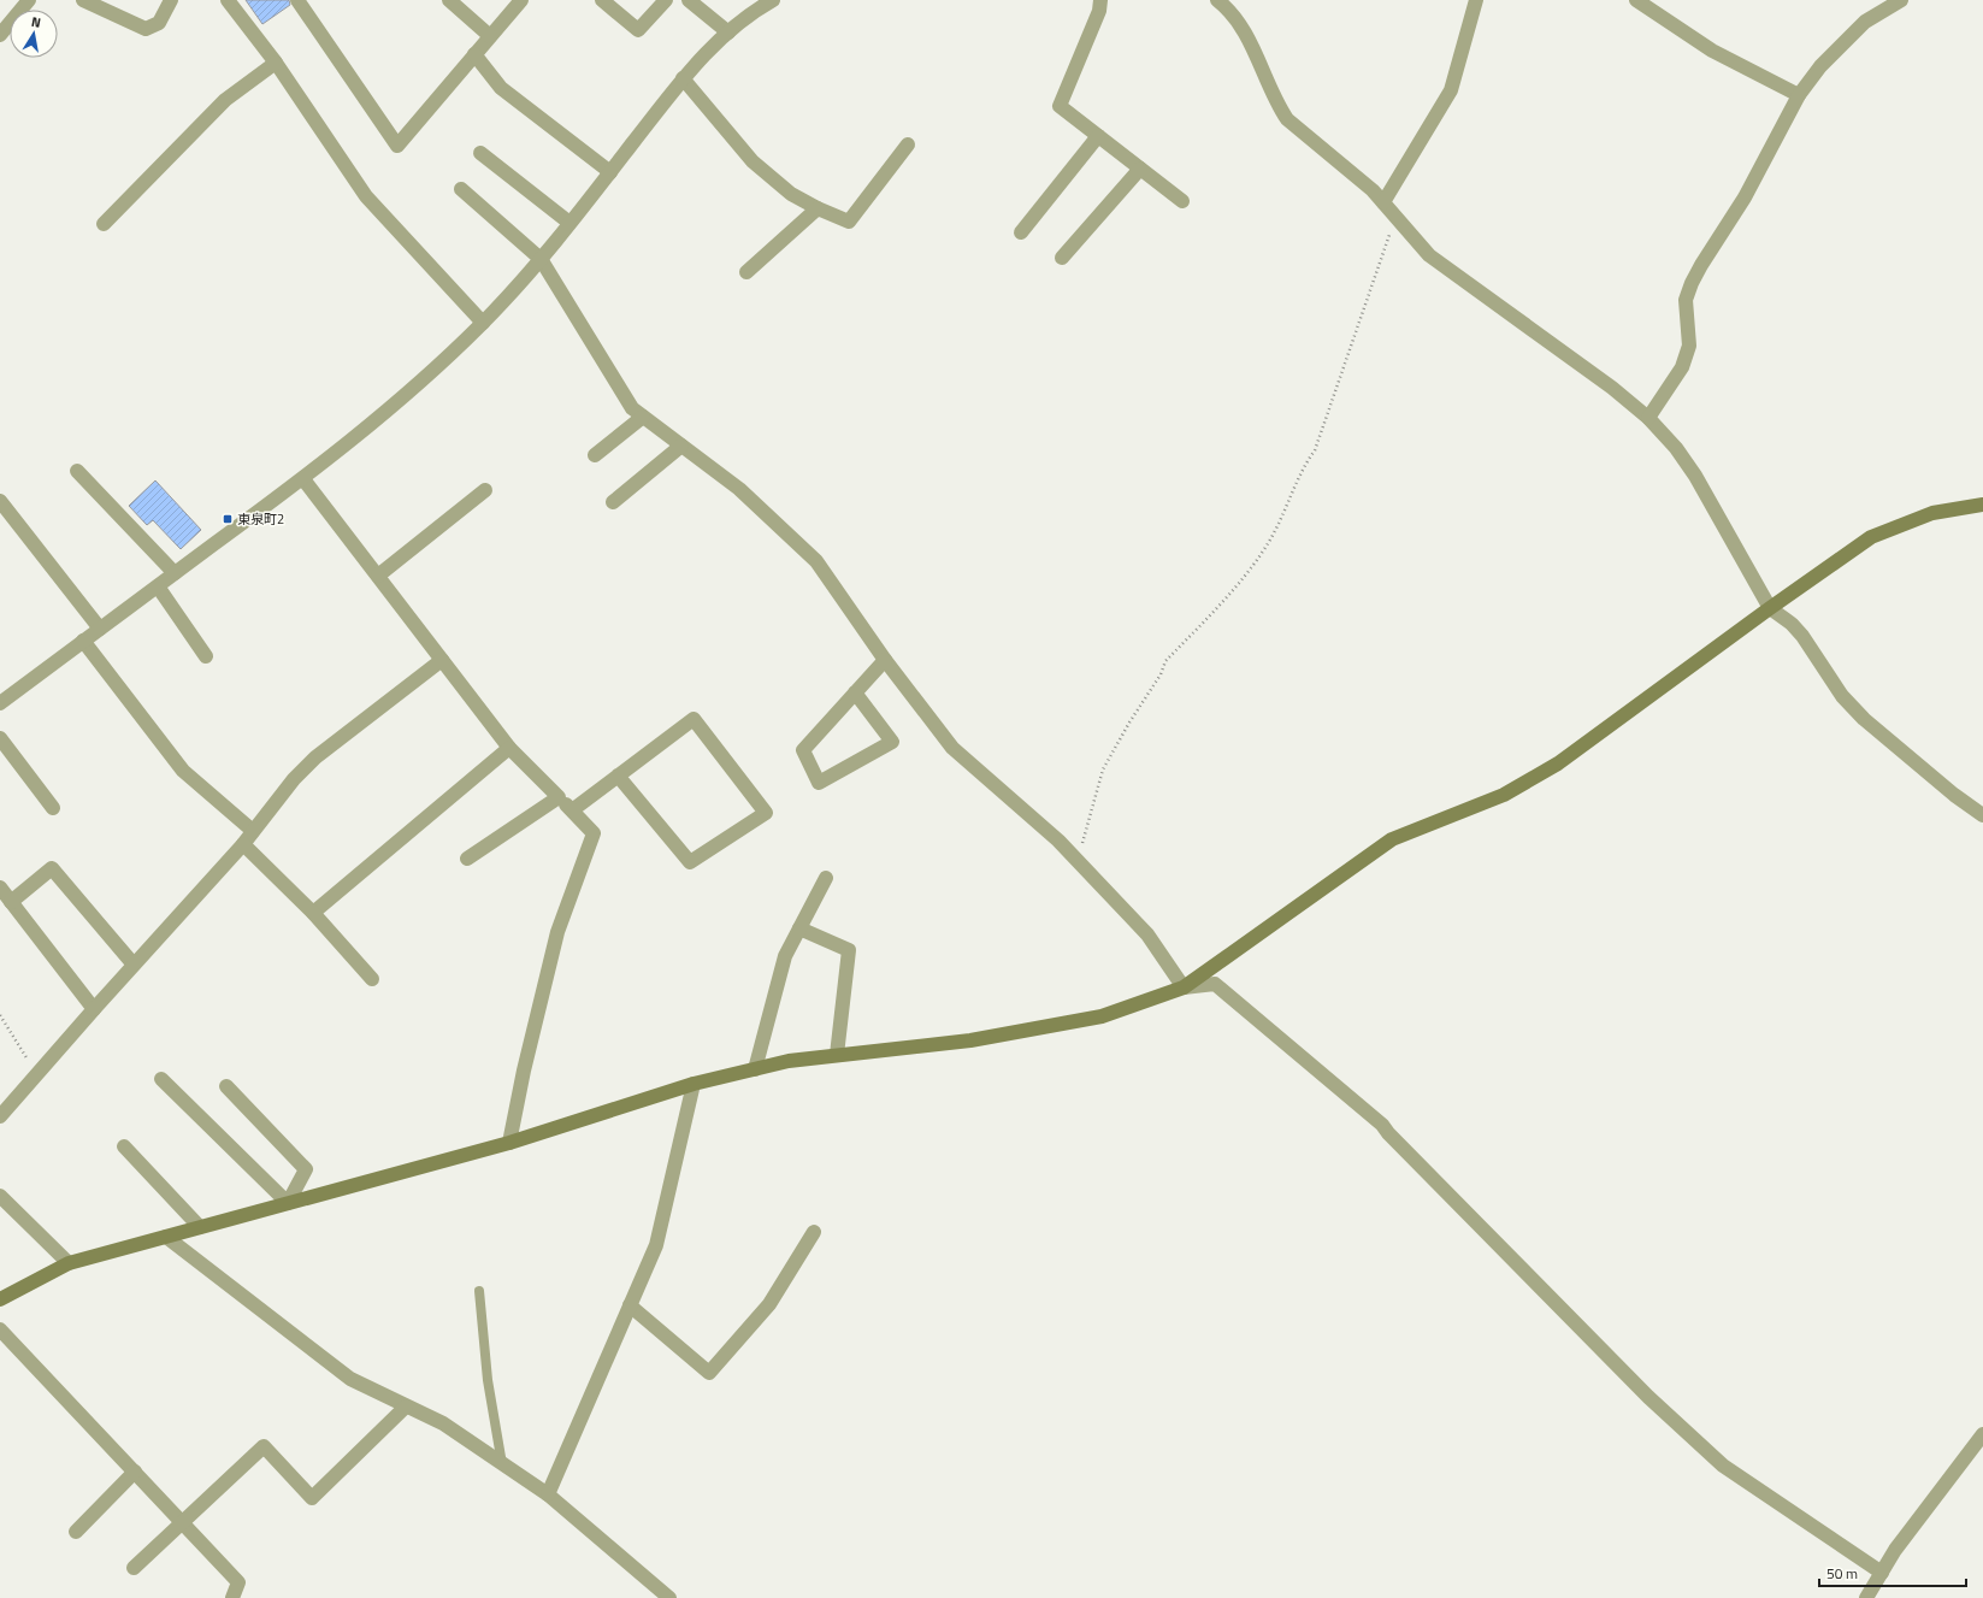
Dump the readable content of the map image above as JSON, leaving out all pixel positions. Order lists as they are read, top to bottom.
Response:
{
  "places": {
    "transit": ["東泉町2"]
  },
  "scale_bar": "50 m",
  "north": "top"
}
